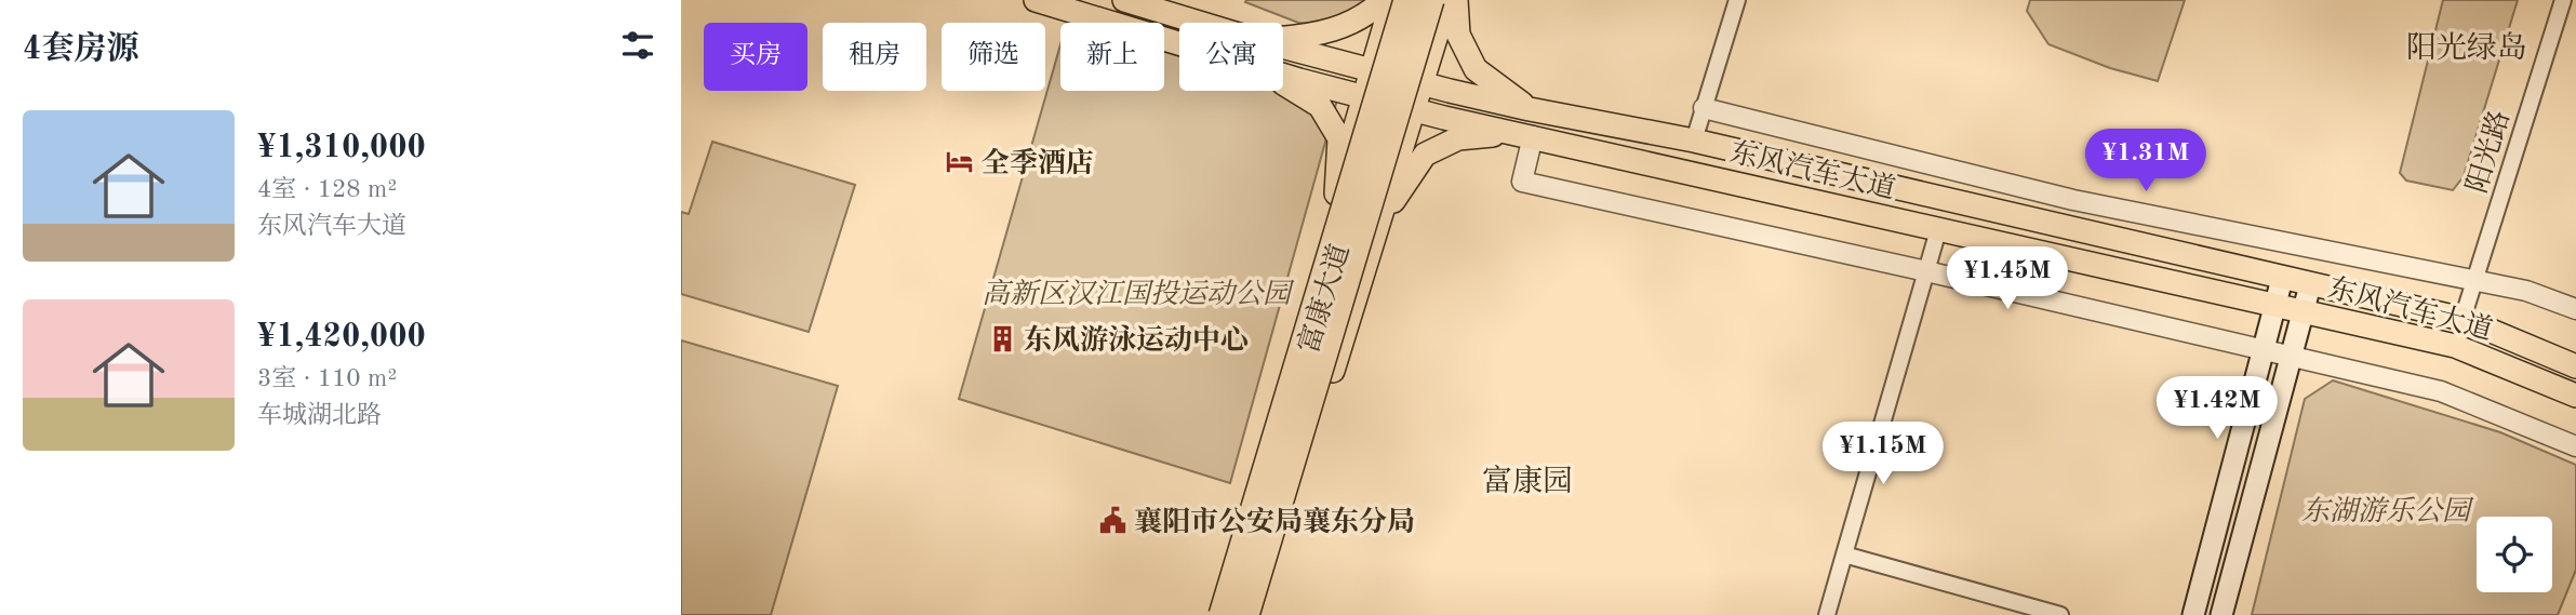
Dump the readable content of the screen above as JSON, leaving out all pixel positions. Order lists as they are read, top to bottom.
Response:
{
  "streets": {
    "main road": ["东风汽车大道", "富康大道"],
    "street": ["阳光路"]
  },
  "crossings": [
    ["阳光路", "东风汽车大道"],
    ["东风汽车大道", "富康大道"]
  ],
  "districts": ["阳光绿岛", "富康园"],
  "parks": ["高新区汉江国投运动公园", "东湖游乐公园"],
  "places": {
    "hotel": ["全季酒店"],
    "building": ["东风游泳运动中心"],
    "public building": ["襄阳市公安局襄东分局"]
  },
  "page": {
    "heading": "4套房源",
    "chip": [
      "买房",
      "租房",
      "筛选",
      "新上",
      "公寓"
    ],
    "list": [
      {
        "name": "¥1,310,000",
        "note": "4室 · 128 m² · 东风汽车大道"
      },
      {
        "name": "¥1,420,000",
        "note": "3室 · 110 m² · 车城湖北路"
      }
    ],
    "price": [
      "¥1.31M",
      "¥1.45M",
      "¥1.42M",
      "¥1.15M"
    ]
  }
}
